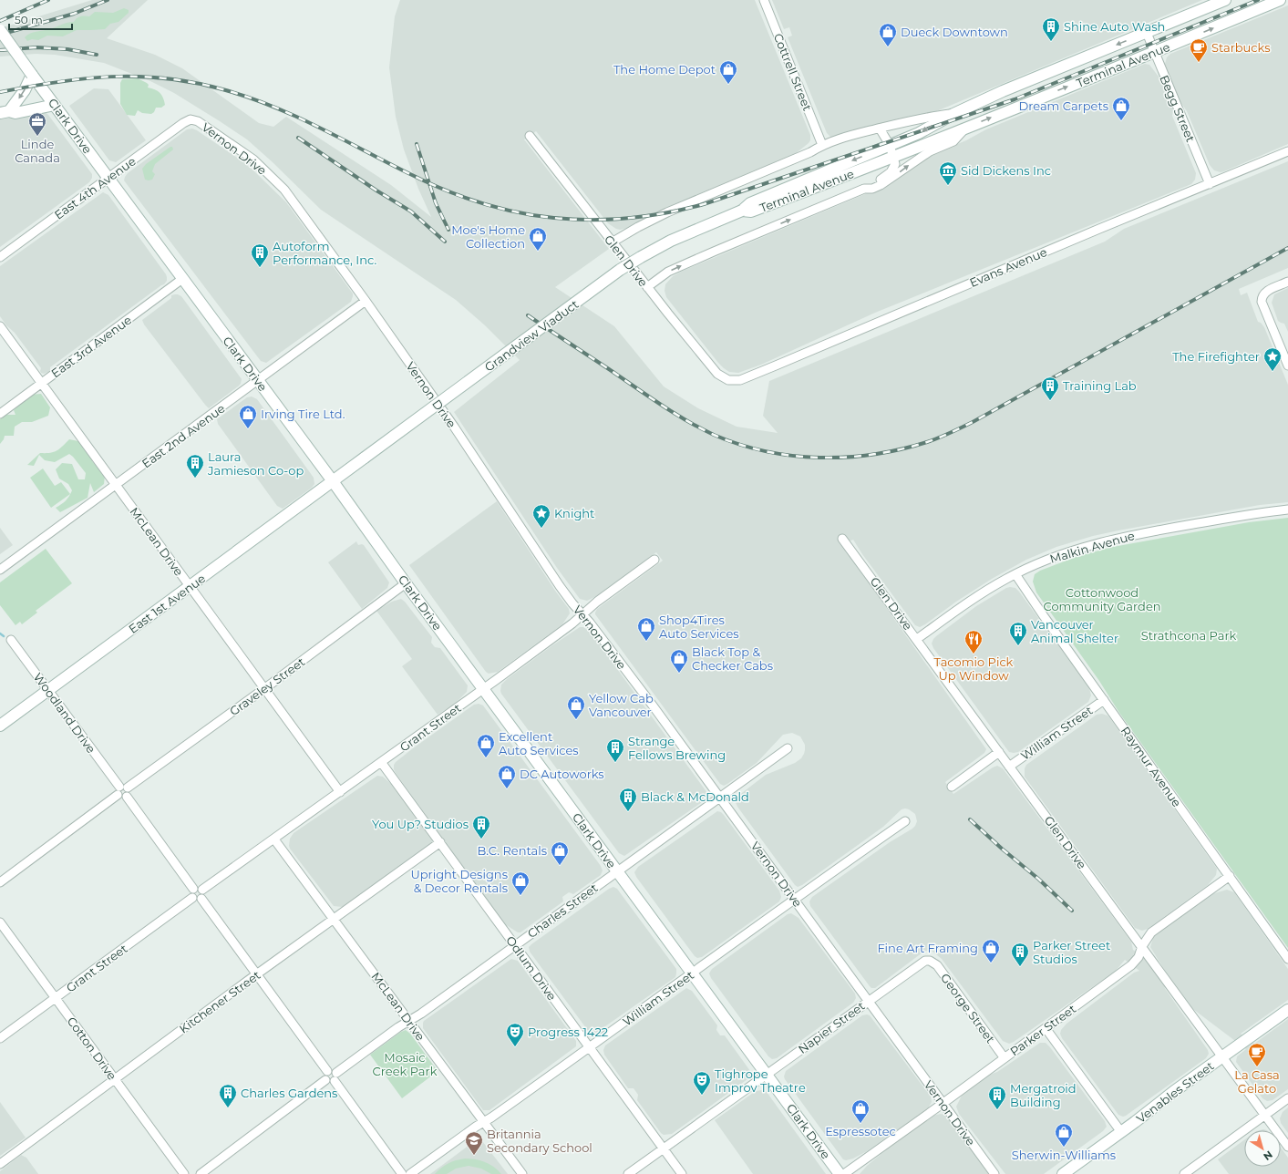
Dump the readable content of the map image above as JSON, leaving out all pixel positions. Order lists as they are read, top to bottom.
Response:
{
  "streets": {
    "main road": [
      "Terminal Avenue",
      "Clark Drive",
      "Grandview Viaduct",
      "East 1st Avenue",
      "Venables Street"
    ],
    "street": [
      "Cottrell Street",
      "Begg Street",
      "Vernon Drive",
      "East 4th Avenue",
      "Glen Drive",
      "Evans Avenue",
      "East 3rd Avenue",
      "East 2nd Avenue",
      "McLean Drive",
      "Malkin Avenue",
      "Graveley Street",
      "Woodland Drive",
      "Grant Street",
      "William Street",
      "Raymur Avenue",
      "Charles Street",
      "Odlum Drive",
      "Kitchener Street",
      "George Street",
      "Napier Street",
      "Parker Street",
      "Cotton Drive"
    ]
  },
  "crossings": [
    ["Terminal Avenue", "Cottrell Street"],
    ["Terminal Avenue", "Begg Street"],
    ["Terminal Avenue", "Glen Drive"],
    ["Terminal Avenue", "Grandview Viaduct"],
    ["Begg Street", "Evans Avenue"],
    ["Clark Drive", "East 4th Avenue"],
    ["Clark Drive", "Grandview Viaduct"],
    ["Clark Drive", "East 3rd Avenue"],
    ["Clark Drive", "East 2nd Avenue"],
    ["Clark Drive", "East 1st Avenue"],
    ["Clark Drive", "Graveley Street"],
    ["Clark Drive", "Grant Street"],
    ["Clark Drive", "William Street"],
    ["Clark Drive", "Charles Street"],
    ["Clark Drive", "Napier Street"],
    ["Vernon Drive", "East 4th Avenue"],
    ["Vernon Drive", "East 2nd Avenue"],
    ["Vernon Drive", "Grant Street"],
    ["Vernon Drive", "William Street"],
    ["Vernon Drive", "Charles Street"],
    ["Vernon Drive", "Napier Street"],
    ["Vernon Drive", "Parker Street"],
    ["Glen Drive", "Evans Avenue"],
    ["Glen Drive", "Malkin Avenue"],
    ["Glen Drive", "William Street"],
    ["Glen Drive", "Parker Street"],
    ["Glen Drive", "Venables Street"],
    ["Grandview Viaduct", "East 1st Avenue"],
    ["East 3rd Avenue", "McLean Drive"],
    ["East 2nd Avenue", "McLean Drive"],
    ["McLean Drive", "East 1st Avenue"],
    ["McLean Drive", "Graveley Street"],
    ["McLean Drive", "Grant Street"],
    ["McLean Drive", "William Street"],
    ["McLean Drive", "Charles Street"],
    ["McLean Drive", "Kitchener Street"],
    ["Malkin Avenue", "Raymur Avenue"],
    ["East 1st Avenue", "Woodland Drive"],
    ["Graveley Street", "Woodland Drive"],
    ["Grant Street", "Odlum Drive"],
    ["Grant Street", "Cotton Drive"],
    ["William Street", "Raymur Avenue"],
    ["William Street", "Odlum Drive"],
    ["Raymur Avenue", "Parker Street"],
    ["Charles Street", "Odlum Drive"],
    ["Odlum Drive", "Kitchener Street"],
    ["Odlum Drive", "Napier Street"],
    ["Kitchener Street", "Cotton Drive"],
    ["George Street", "Napier Street"],
    ["George Street", "Parker Street"]
  ],
  "parks": ["Cottonwood Community Garden", "Strathcona Park", "Mosaic Creek Park"],
  "places": {
    "building": [
      "Shine Auto Wash",
      "Autoform Performance, Inc.",
      "Training Lab",
      "Laura Jamieson Co-op",
      "Vancouver Animal Shelter",
      "Strange Fellows Brewing",
      "Black & McDonald",
      "You Up? Studios",
      "Parker Street Studios",
      "Charles Gardens",
      "Mergatroid Building"
    ],
    "shop": [
      "Dueck Downtown",
      "The Home Depot",
      "Dream Carpets",
      "Moe's Home Collection",
      "Irving Tire Ltd.",
      "Shop4Tires Auto Services",
      "Black Top & Checker Cabs",
      "Yellow Cab Vancouver",
      "Excellent Auto Services",
      "DC Autoworks",
      "B.C. Rentals",
      "Upright Designs & Decor Rentals",
      "Fine Art Framing",
      "Espressotec",
      "Sherwin-Williams"
    ],
    "cafe": ["Starbucks", "La Casa Gelato"],
    "office": ["Linde Canada"],
    "museum": ["Sid Dickens Inc"],
    "place": ["The Firefighter", "Knight"],
    "restaurant": ["Tacomio Pick Up Window"],
    "theatre": ["Progress 1422", "Tighrope Improv Theatre"],
    "school or university": ["Britannia Secondary School"]
  },
  "scale_bar": "50 m",
  "north": "bottom right"
}
